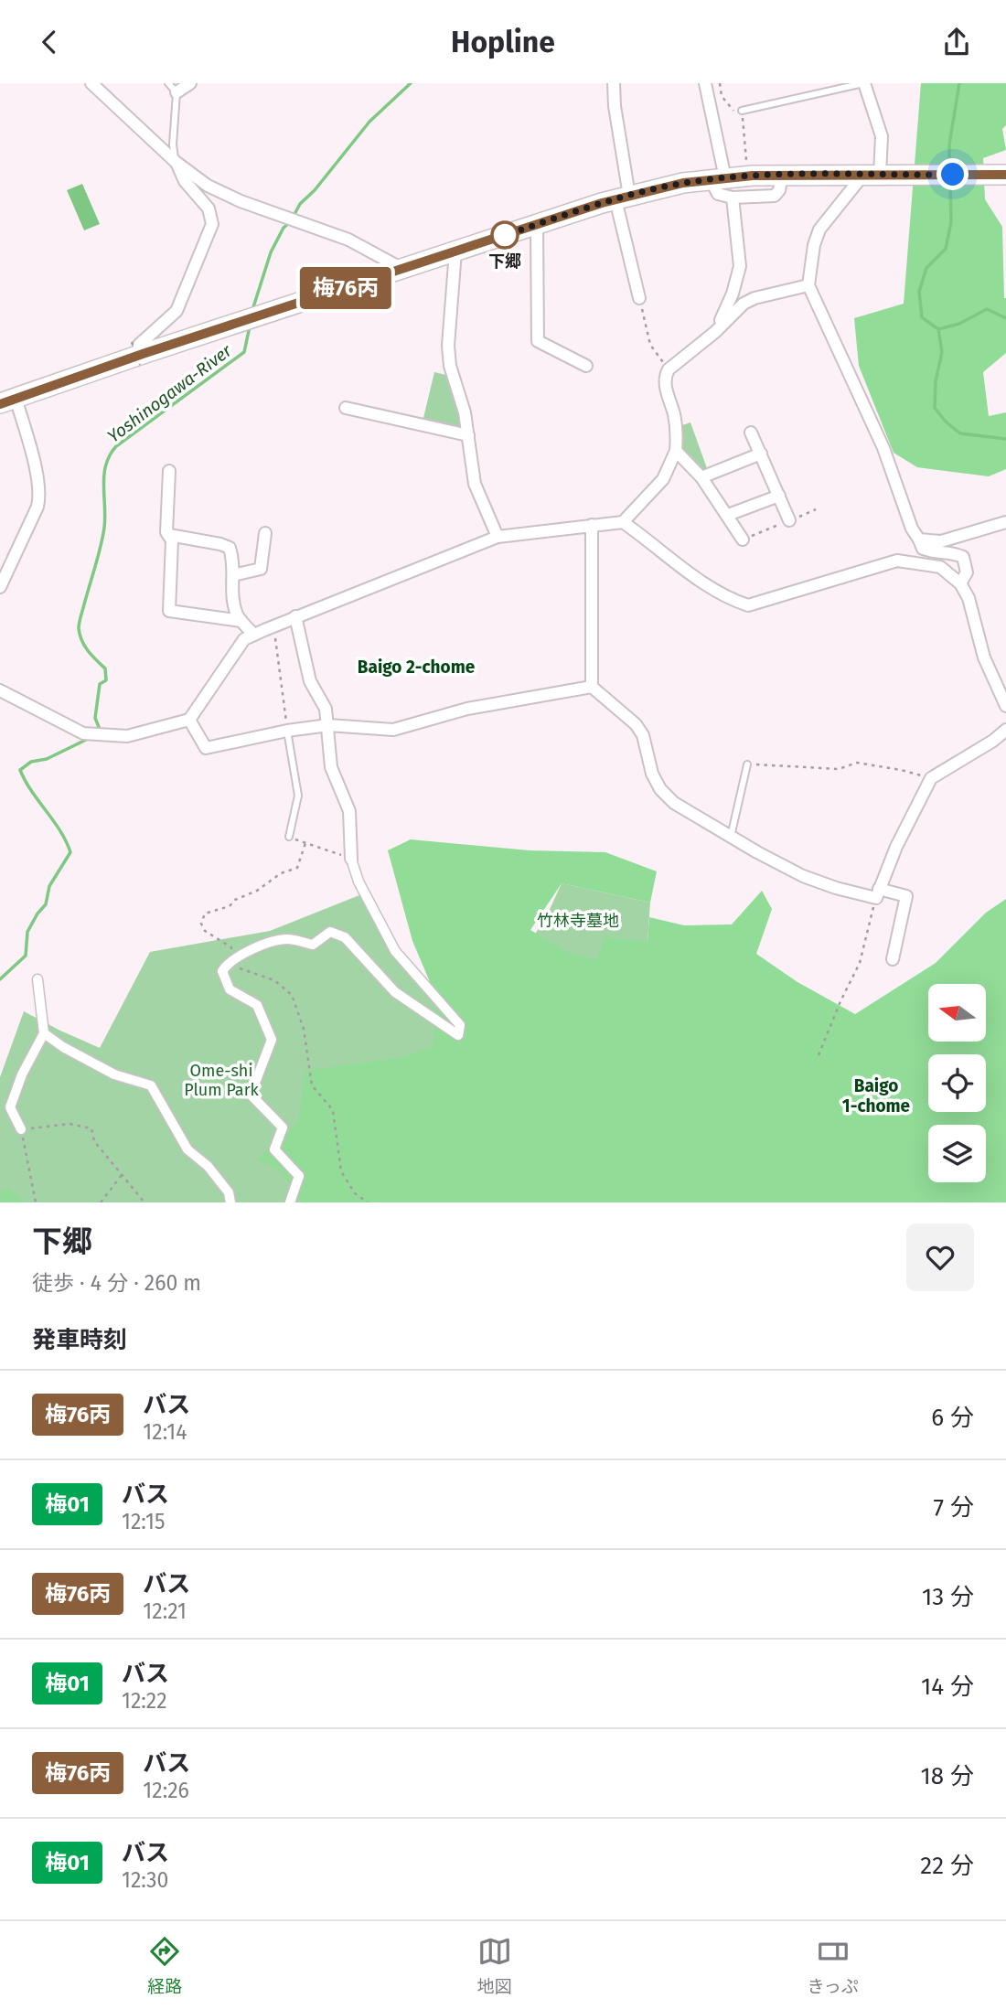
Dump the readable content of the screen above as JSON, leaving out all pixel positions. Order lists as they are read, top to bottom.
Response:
{
  "districts": ["Baigo 2-chome", "Baigo 1-chome"],
  "water": ["Yoshinogawa-River"],
  "parks": ["竹林寺墓地", "Ome-shi Plum Park"],
  "places": ["下郷"],
  "lines": ["bus line 梅76丙"],
  "north": "left",
  "page": {
    "header": "Hopline",
    "on_map": "梅76丙",
    "heading": [
      ["下郷", "徒歩 · 4 分 · 260 m"],
      "発車時刻"
    ],
    "list": [
      {
        "mark": "梅76丙",
        "name": "バス",
        "note": "12:14",
        "value": "6 分"
      },
      {
        "mark": "梅01",
        "name": "バス",
        "note": "12:15",
        "value": "7 分"
      },
      {
        "mark": "梅76丙",
        "name": "バス",
        "note": "12:21",
        "value": "13 分"
      },
      {
        "mark": "梅01",
        "name": "バス",
        "note": "12:22",
        "value": "14 分"
      },
      {
        "mark": "梅76丙",
        "name": "バス",
        "note": "12:26",
        "value": "18 分"
      },
      {
        "mark": "梅01",
        "name": "バス",
        "note": "12:30",
        "value": "22 分"
      }
    ],
    "tabs": ["経路", "地図", "きっぷ"]
  }
}
